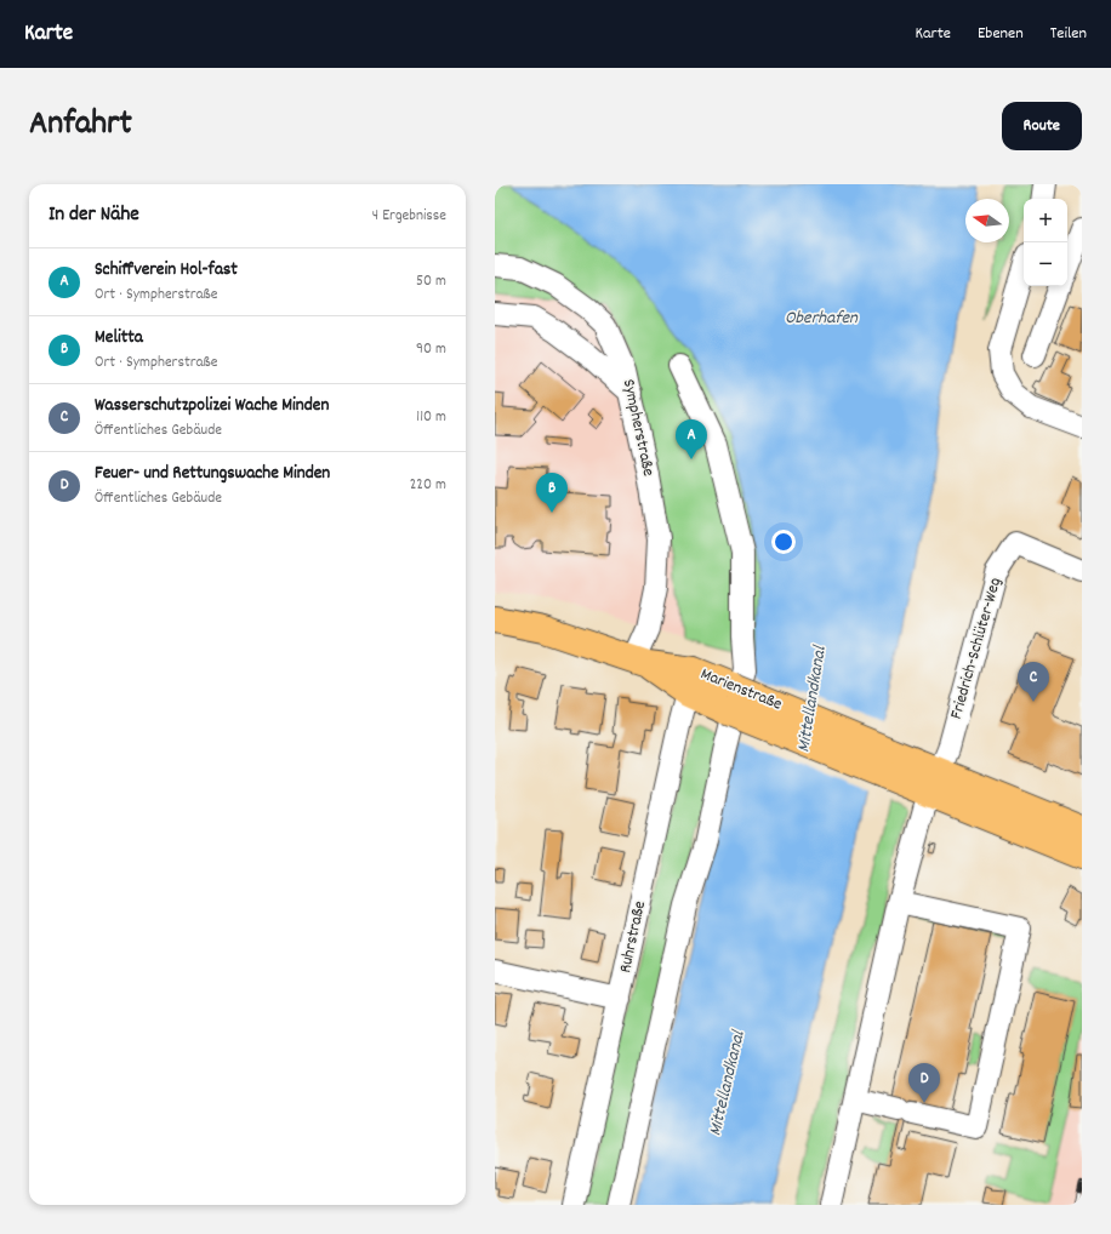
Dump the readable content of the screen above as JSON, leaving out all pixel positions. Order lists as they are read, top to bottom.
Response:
{
  "streets": {
    "main road": ["Marienstraße"],
    "street": ["Sympherstraße", "Friedrich-Schlüter-Weg", "Ruhrstraße"]
  },
  "crossings": [
    ["Sympherstraße", "Marienstraße"],
    ["Friedrich-Schlüter-Weg", "Marienstraße"],
    ["Marienstraße", "Ruhrstraße"]
  ],
  "water": ["Oberhafen", "Mittellandkanal"],
  "north": "left",
  "page": {
    "header": "Karte",
    "nav": ["Karte", "Ebenen", "Teilen"],
    "title": "Anfahrt",
    "buttons": "Route",
    "heading": ["In der Nähe", "4 Ergebnisse"],
    "map_buttons": ["+", "−"],
    "list": [
      {
        "mark": "A",
        "name": "Schiffverein Hol-fast",
        "note": "Ort · Sympherstraße",
        "value": "50 m"
      },
      {
        "mark": "B",
        "name": "Melitta",
        "note": "Ort · Sympherstraße",
        "value": "90 m"
      },
      {
        "mark": "C",
        "name": "Wasserschutzpolizei Wache Minden",
        "note": "Öffentliches Gebäude",
        "value": "110 m"
      },
      {
        "mark": "D",
        "name": "Feuer- und Rettungswache Minden",
        "note": "Öffentliches Gebäude",
        "value": "220 m"
      }
    ],
    "pins": [
      "A",
      "B",
      "C",
      "D"
    ]
  }
}
